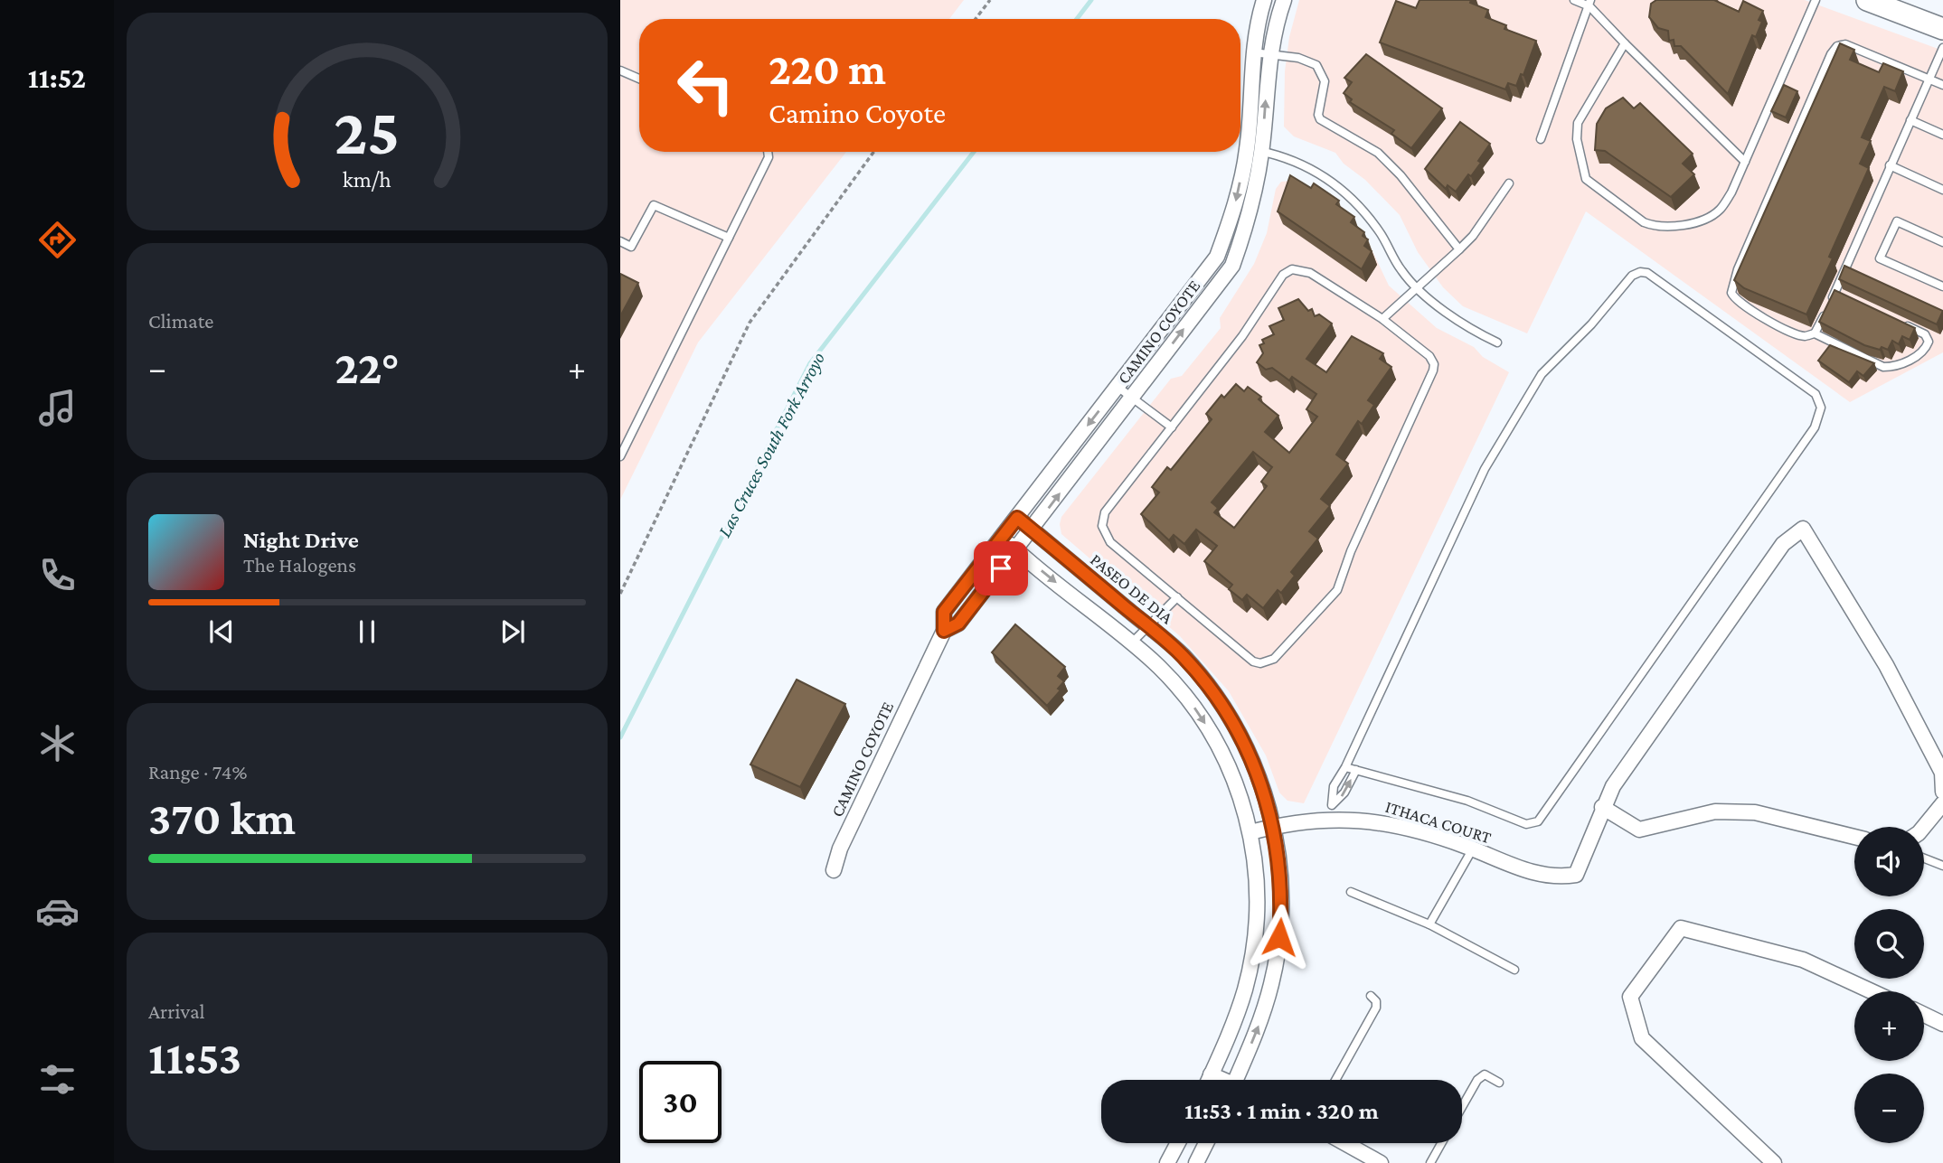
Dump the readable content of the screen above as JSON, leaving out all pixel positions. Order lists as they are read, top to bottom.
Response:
{
  "streets": {
    "street": ["CAMINO COYOTE", "PASEO DE DIA", "ITHACA COURT"]
  },
  "crossings": [
    ["CAMINO COYOTE", "PASEO DE DIA"],
    ["PASEO DE DIA", "ITHACA COURT"]
  ],
  "water": ["Las Cruces South Fork Arroyo"],
  "page": {
    "tabs": "11:52",
    "turn": ["220 m", "Camino Coyote"],
    "tile": [
      "Climate",
      ["Range · 74%", "370 km"],
      ["Arrival", "11:53"]
    ],
    "heat": ["−", "22°", "+"],
    "song": ["Night Drive", "The Halogens"],
    "map_buttons": ["+", "−"],
    "limit": "30",
    "trip": "11:53 · 1 min · 320 m",
    "gauge": ["25", "km/h"]
  }
}
